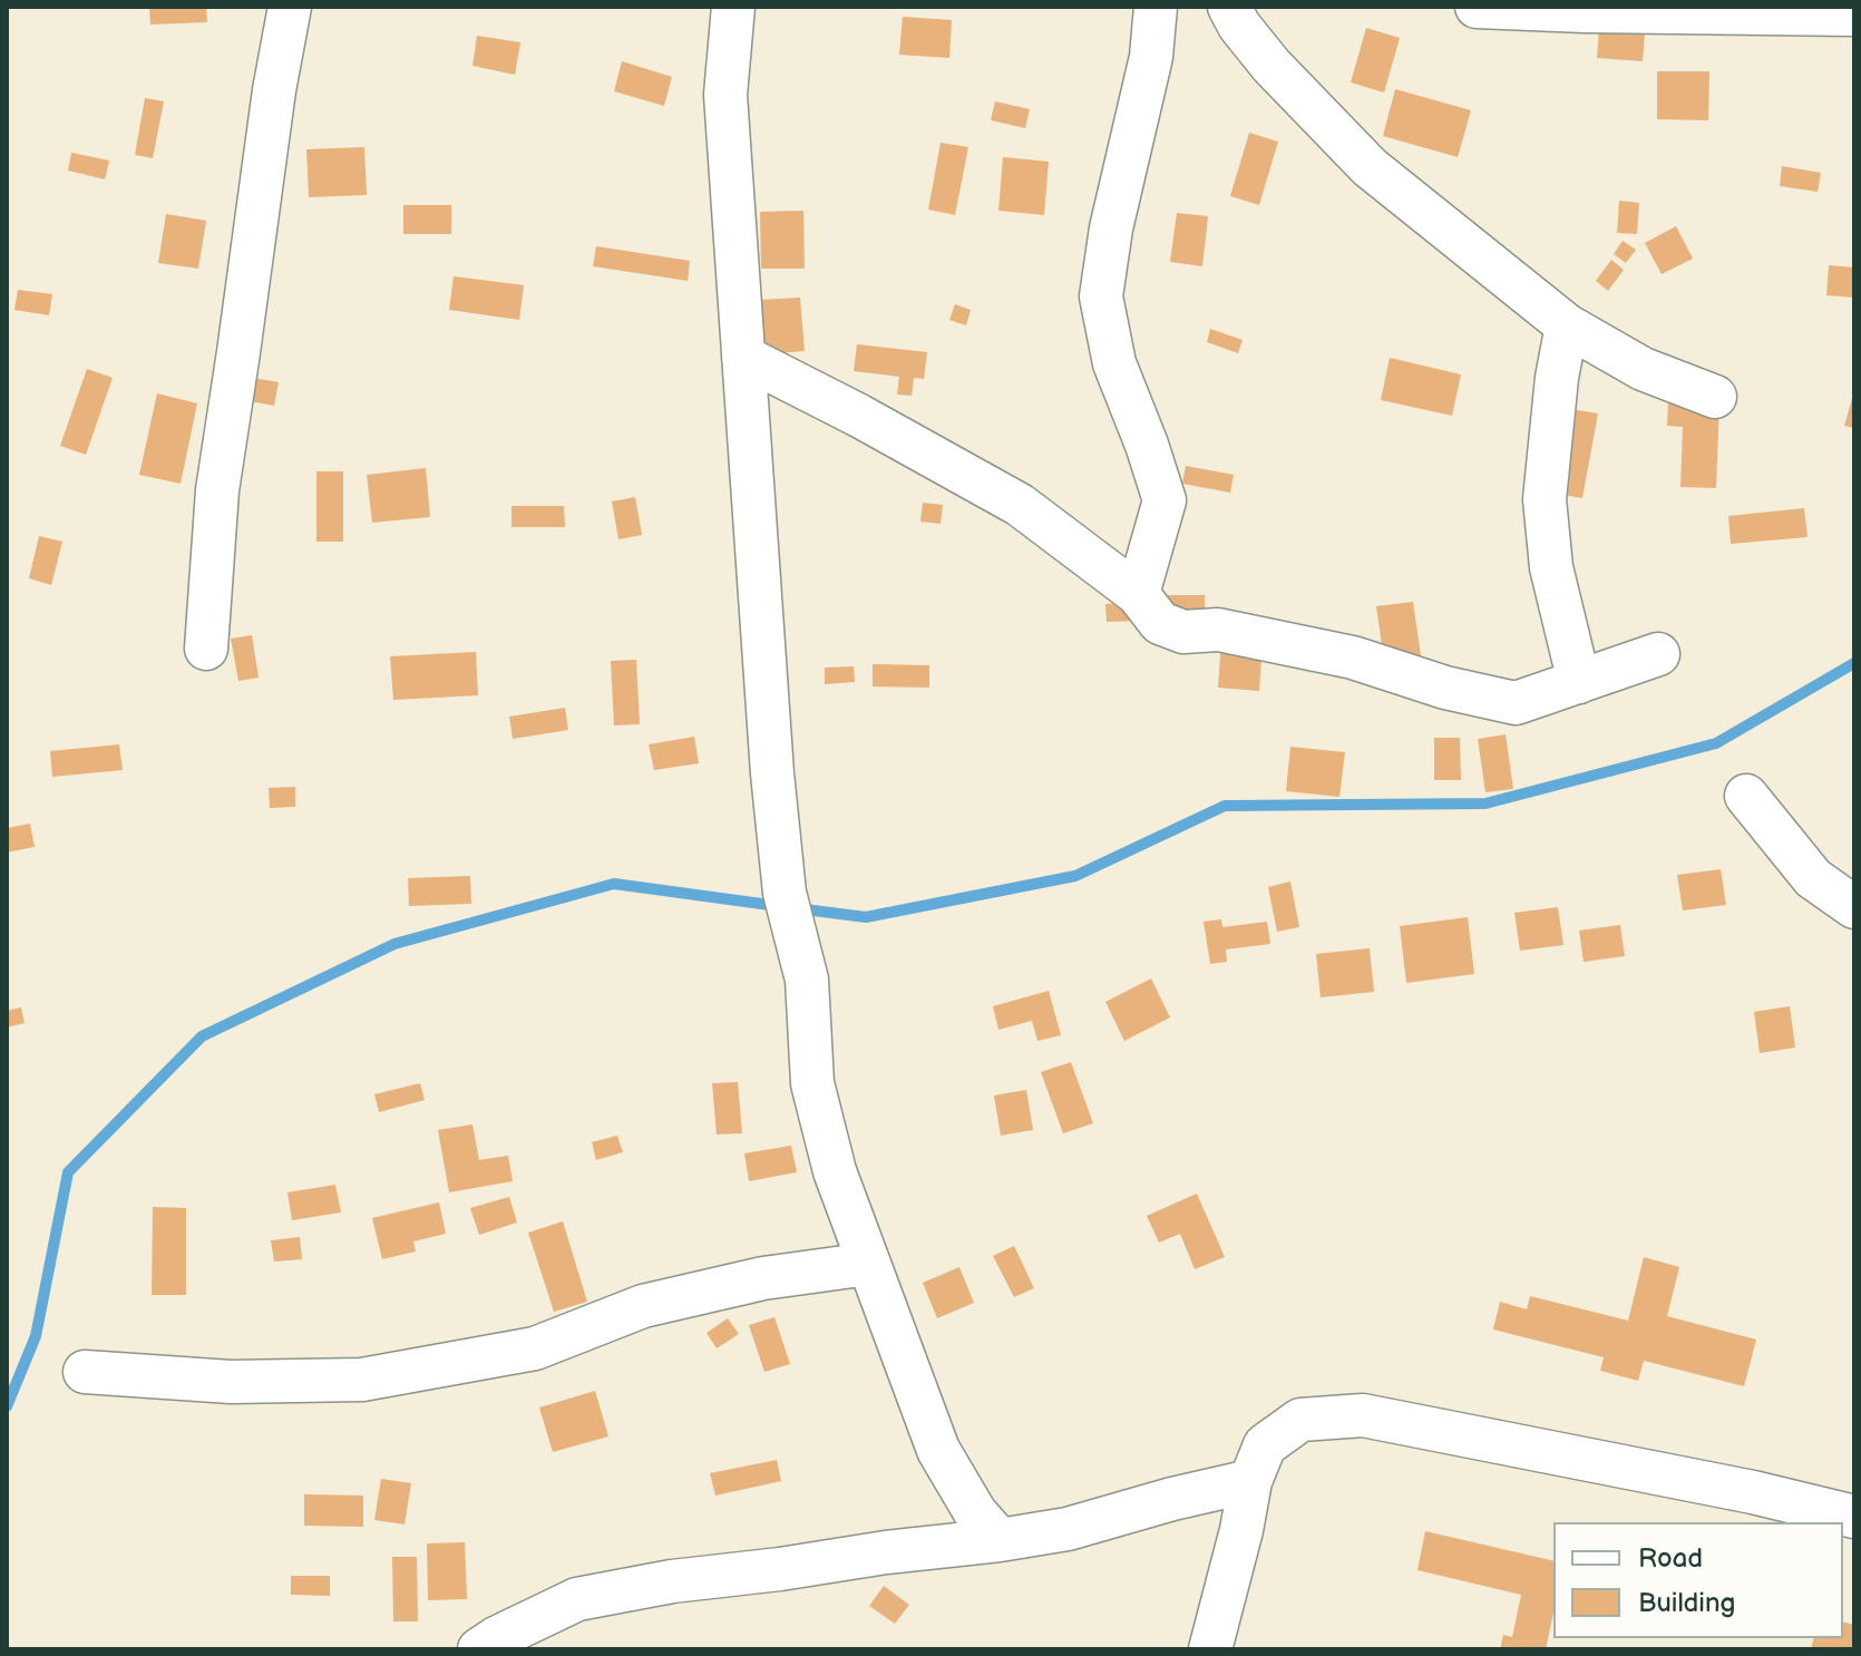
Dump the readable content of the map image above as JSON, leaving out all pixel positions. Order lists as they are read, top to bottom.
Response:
{
  "legend": ["Road", "Building"]
}
